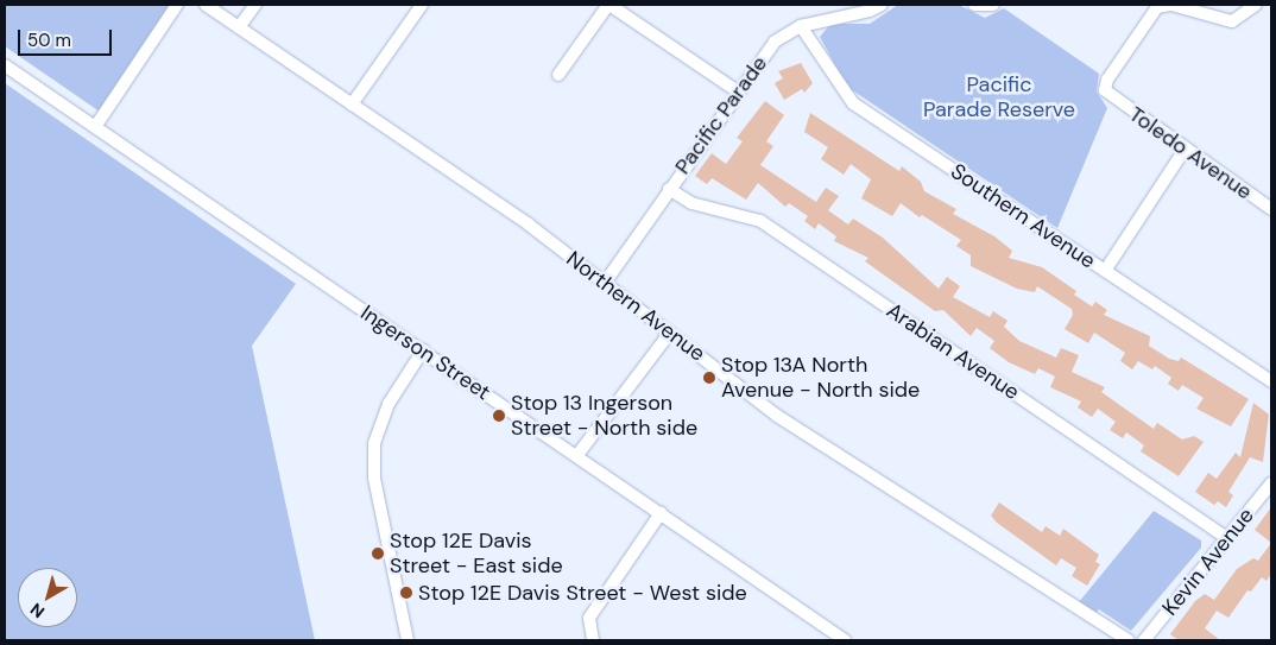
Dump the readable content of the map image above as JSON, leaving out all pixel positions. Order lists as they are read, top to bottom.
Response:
{
  "streets": {
    "street": [
      "Pacific Parade",
      "Toledo Avenue",
      "Southern Avenue",
      "Northern Avenue",
      "Arabian Avenue",
      "Ingerson Street",
      "Kevin Avenue"
    ]
  },
  "crossings": [
    ["Pacific Parade", "Southern Avenue"],
    ["Pacific Parade", "Northern Avenue"],
    ["Pacific Parade", "Arabian Avenue"],
    ["Arabian Avenue", "Kevin Avenue"]
  ],
  "parks": ["Pacific Parade Reserve"],
  "places": [
    "Stop 13A North Avenue - North side",
    "Stop 13 Ingerson Street - North side",
    "Stop 12E Davis Street - East side",
    "Stop 12E Davis Street - West side"
  ],
  "scale_bar": "50 m",
  "north": "bottom left"
}
